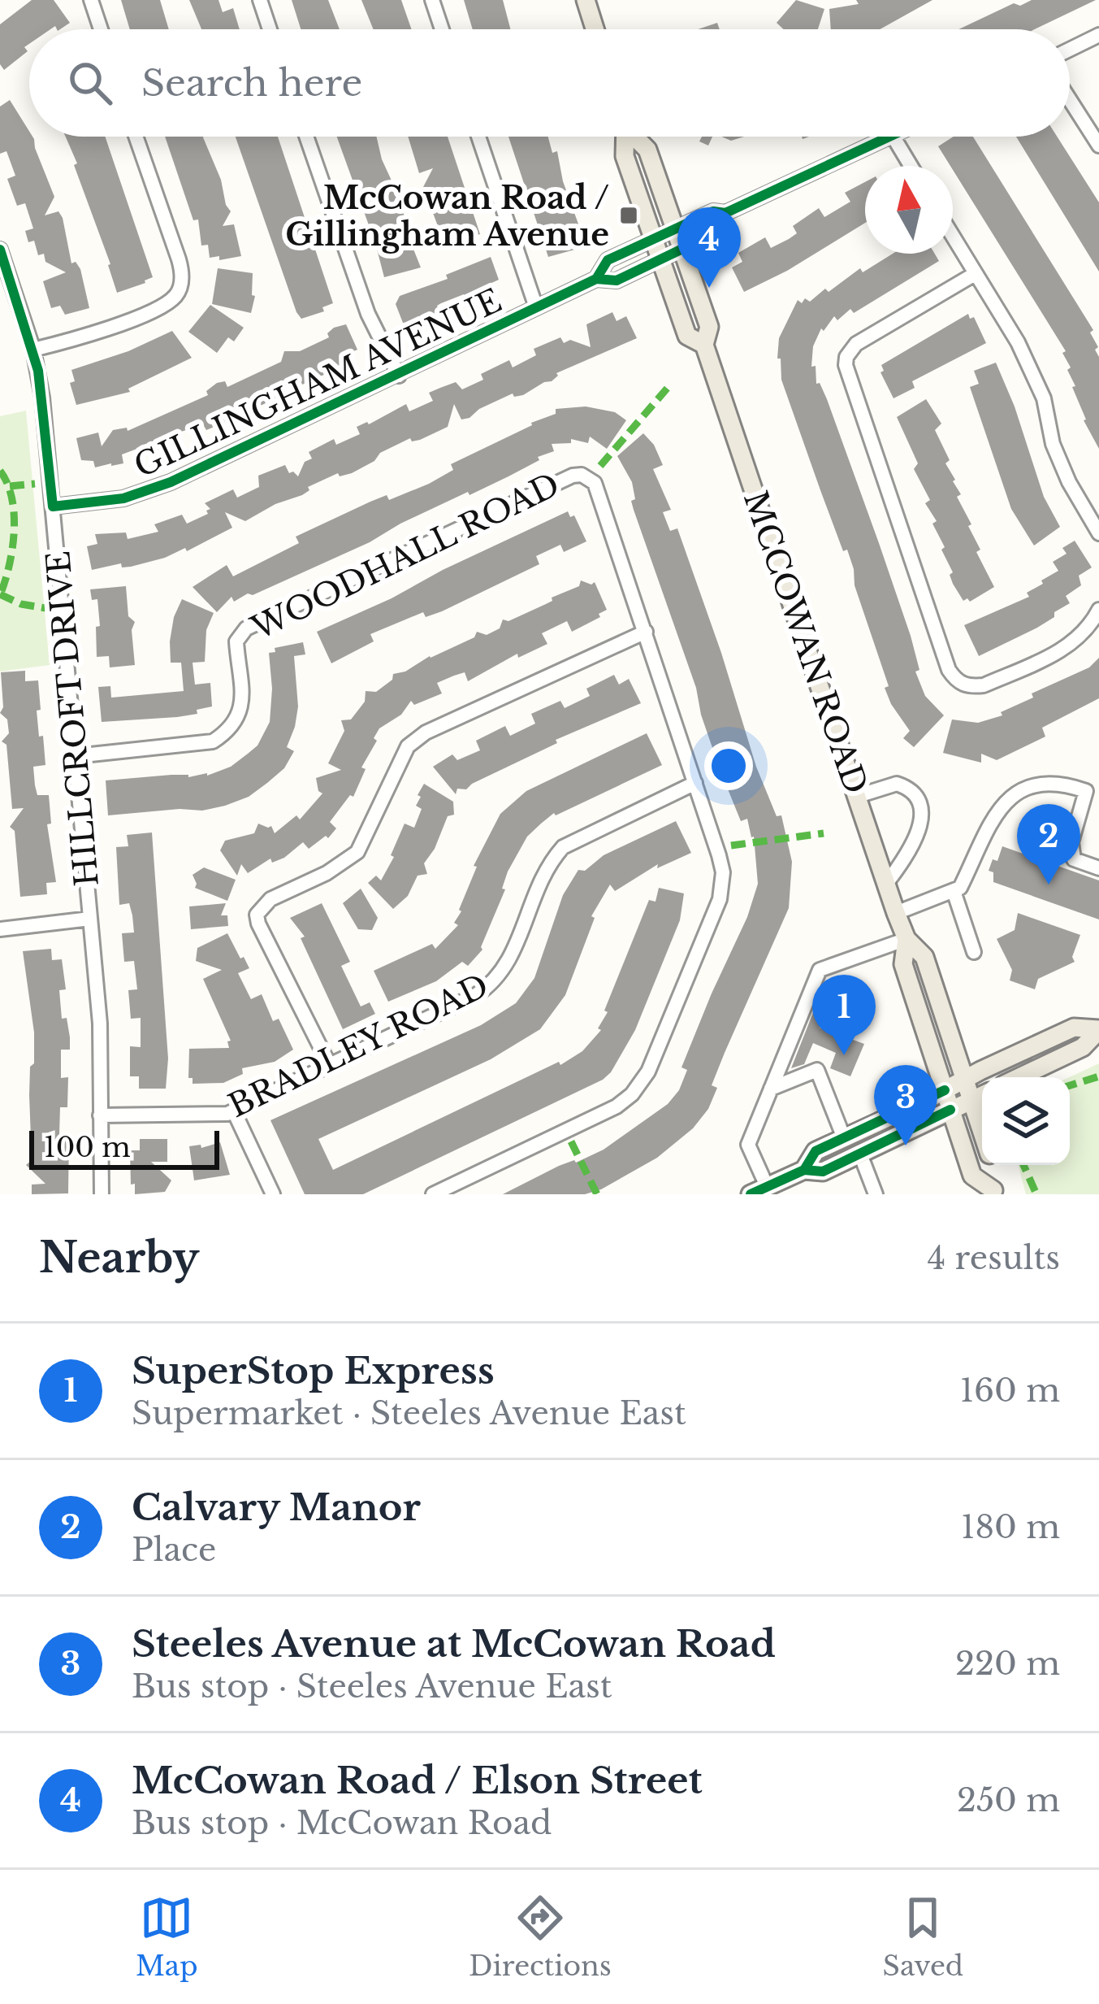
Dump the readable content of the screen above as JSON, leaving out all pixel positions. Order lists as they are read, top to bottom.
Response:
{
  "streets": {
    "main road": ["MCCOWAN ROAD"],
    "street": [
      "GILLINGHAM AVENUE",
      "WOODHALL ROAD",
      "HILLCROFT DRIVE",
      "BRADLEY ROAD"
    ]
  },
  "crossings": [
    ["GILLINGHAM AVENUE", "MCCOWAN ROAD"],
    ["GILLINGHAM AVENUE", "HILLCROFT DRIVE"],
    ["WOODHALL ROAD", "HILLCROFT DRIVE"],
    ["WOODHALL ROAD", "BRADLEY ROAD"],
    ["HILLCROFT DRIVE", "BRADLEY ROAD"]
  ],
  "places": {
    "transit": ["McCowan Road / Gillingham Avenue"]
  },
  "scale_bar": "100 m",
  "north": "top",
  "page": {
    "search": "Search here",
    "pins": [
      "4",
      "2",
      "1",
      "3"
    ],
    "scale": "100 m",
    "heading": ["Nearby", "4 results"],
    "list": [
      {
        "mark": "1",
        "name": "SuperStop Express",
        "note": "Supermarket · Steeles Avenue East",
        "value": "160 m"
      },
      {
        "mark": "2",
        "name": "Calvary Manor",
        "note": "Place",
        "value": "180 m"
      },
      {
        "mark": "3",
        "name": "Steeles Avenue at McCowan Road",
        "note": "Bus stop · Steeles Avenue East",
        "value": "220 m"
      },
      {
        "mark": "4",
        "name": "McCowan Road / Elson Street",
        "note": "Bus stop · McCowan Road",
        "value": "250 m"
      }
    ],
    "nav": ["Map", "Directions", "Saved"]
  }
}
